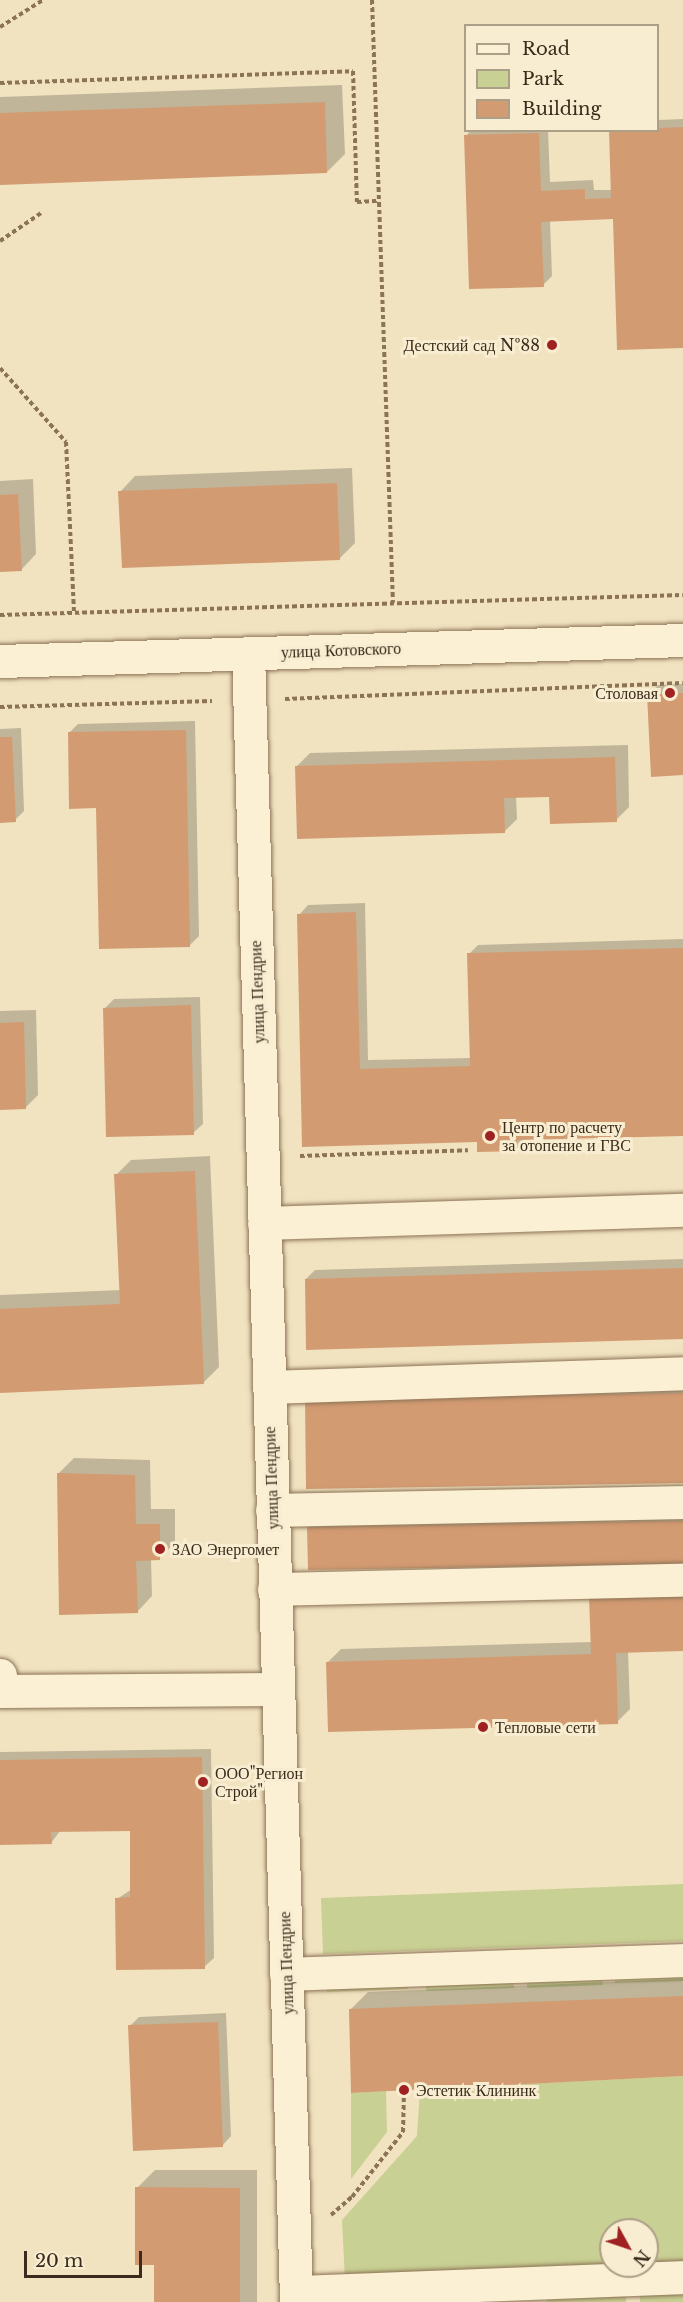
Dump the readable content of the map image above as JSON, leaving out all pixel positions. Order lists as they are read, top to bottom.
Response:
{
  "streets": {
    "street": ["улица Котовского", "улица Пендрие"]
  },
  "crossings": [
    ["улица Котовского", "улица Пендрие"]
  ],
  "places": [
    "Дестский сад №88",
    "Столовая",
    "Центр по расчету за отопение и ГВС",
    "ЗАО Энергомет",
    "Тепловые сети",
    "ООО\"Регион Строй\"",
    "Эстетик Клининк"
  ],
  "legend": ["Road", "Park", "Building"],
  "scale_bar": "20 m",
  "north": "bottom right"
}
